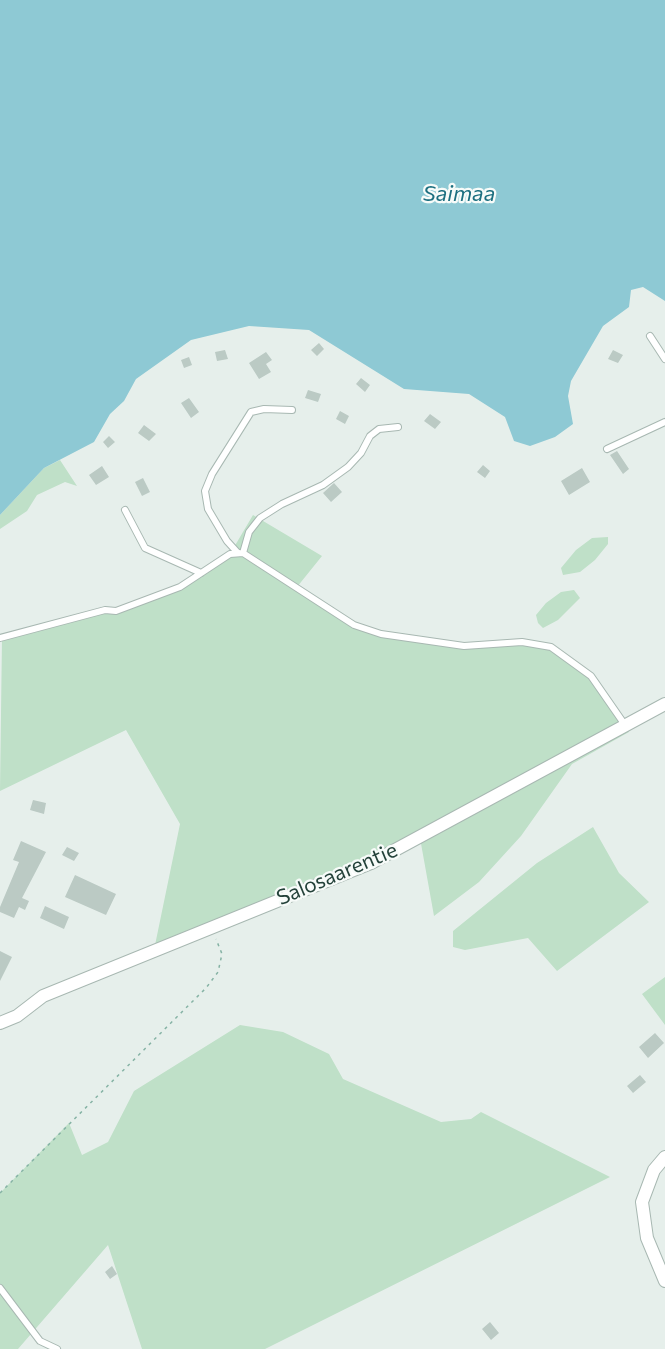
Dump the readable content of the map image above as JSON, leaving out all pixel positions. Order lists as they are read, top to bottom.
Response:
{
  "streets": {
    "street": ["Salosaarentie"]
  },
  "water": ["Saimaa"]
}
